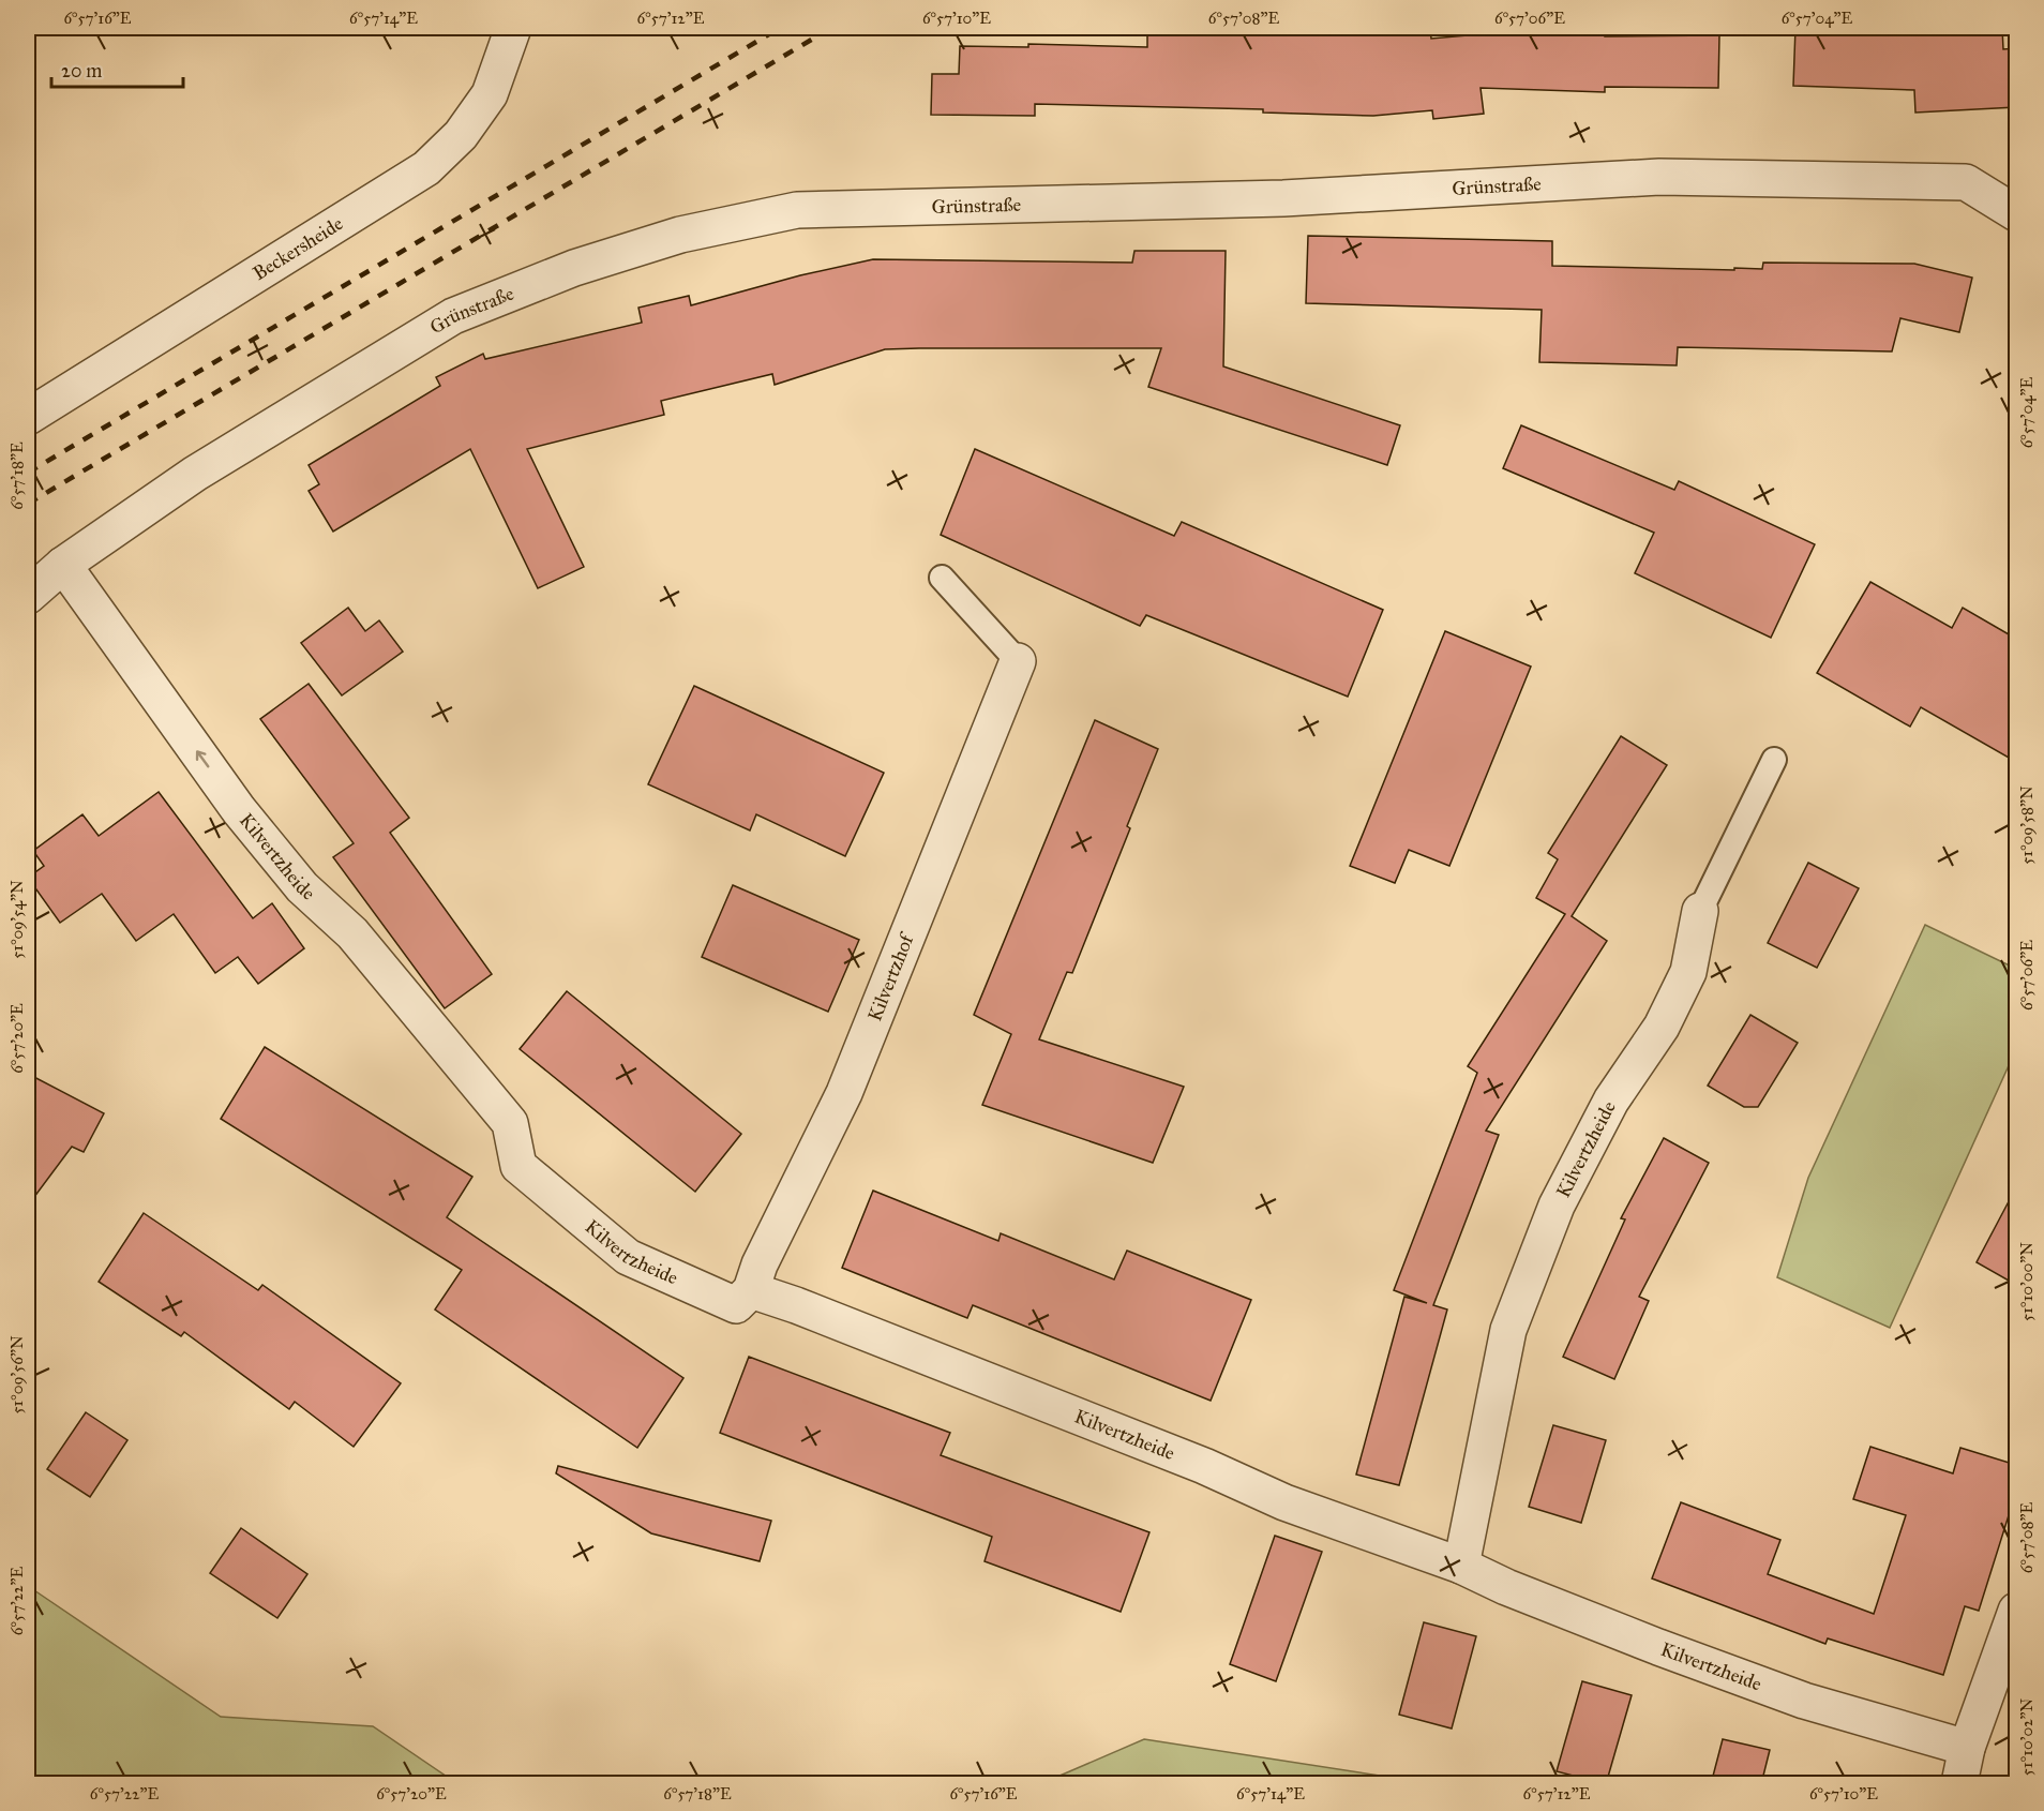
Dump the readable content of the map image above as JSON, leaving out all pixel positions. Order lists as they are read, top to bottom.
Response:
{
  "streets": {
    "street": [
      "Grünstraße",
      "Beckersheide",
      "Kilvertzheide",
      "Kilvertzhof"
    ]
  },
  "crossings": [
    ["Grünstraße", "Kilvertzheide"],
    ["Kilvertzheide", "Kilvertzhof"]
  ],
  "scale_bar": "20 m",
  "coordinates": [
    "6°57'16\"E",
    "6°57'14\"E",
    "6°57'12\"E",
    "6°57'10\"E",
    "6°57'08\"E",
    "6°57'06\"E",
    "6°57'04\"E",
    "6°57'18\"E",
    "51°09'58\"N",
    "51°09'54\"N",
    "6°57'20\"E",
    "51°10'00\"N",
    "51°09'56\"N",
    "6°57'22\"E",
    "51°10'02\"N"
  ]
}
